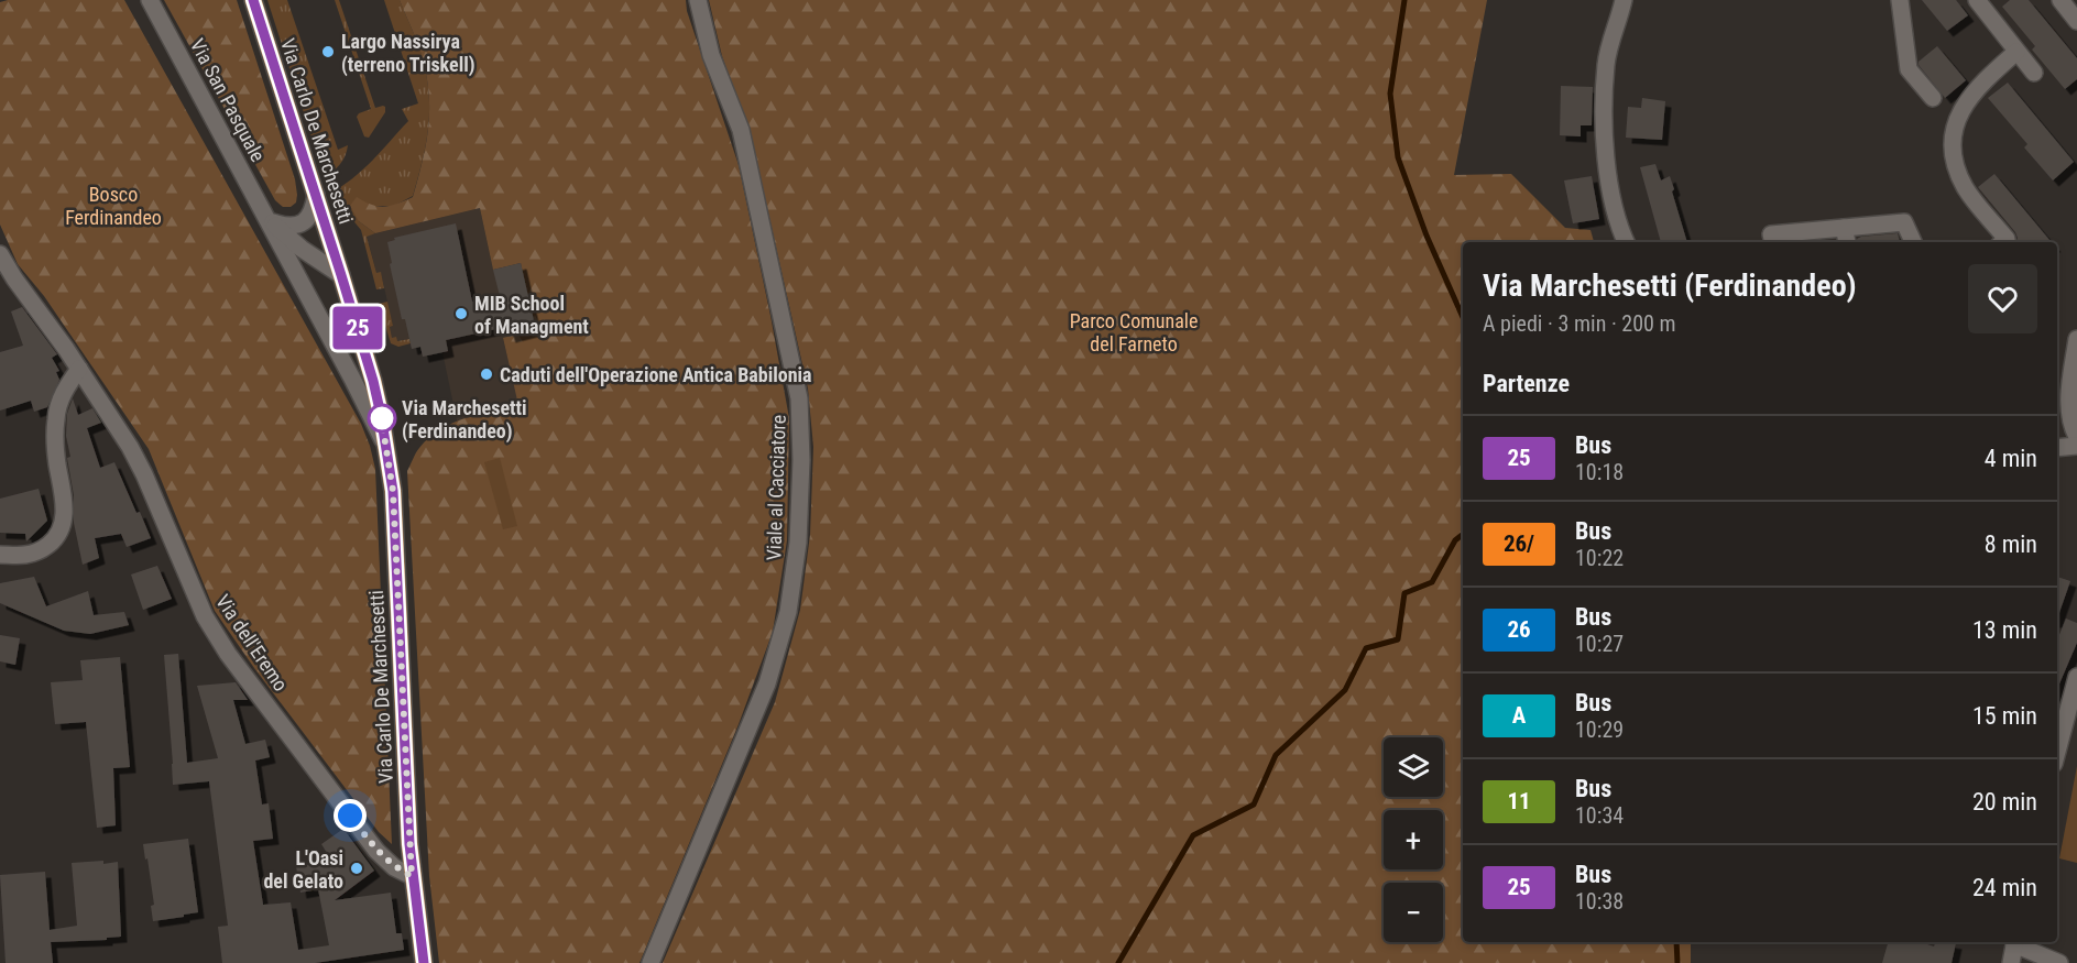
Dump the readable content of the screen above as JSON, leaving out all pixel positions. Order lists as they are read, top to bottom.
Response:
{
  "streets": {
    "main road": ["Via Carlo De Marchesetti"],
    "street": ["Via San Pasquale", "Viale al Cacciatore", "Via dell'Eremo"]
  },
  "crossings": [
    ["Via San Pasquale", "Via Carlo De Marchesetti"],
    ["Via Carlo De Marchesetti", "Via dell'Eremo"]
  ],
  "parks": ["Bosco Ferdinandeo", "Parco Comunale del Farneto"],
  "places": [
    "Largo Nassirya (terreno Triskell)",
    "MIB School of Managment",
    "Caduti dell'Operazione Antica Babilonia",
    "Via Marchesetti (Ferdinandeo)",
    "L'Oasi del Gelato"
  ],
  "lines": ["bus line 25"],
  "page": {
    "on_map": "25",
    "heading": [
      ["Via Marchesetti (Ferdinandeo)", "A piedi · 3 min · 200 m"],
      "Partenze"
    ],
    "list": [
      {
        "mark": "25",
        "name": "Bus",
        "note": "10:18",
        "value": "4 min"
      },
      {
        "mark": "26/",
        "name": "Bus",
        "note": "10:22",
        "value": "8 min"
      },
      {
        "mark": "26",
        "name": "Bus",
        "note": "10:27",
        "value": "13 min"
      },
      {
        "mark": "A",
        "name": "Bus",
        "note": "10:29",
        "value": "15 min"
      },
      {
        "mark": "11",
        "name": "Bus",
        "note": "10:34",
        "value": "20 min"
      },
      {
        "mark": "25",
        "name": "Bus",
        "note": "10:38",
        "value": "24 min"
      }
    ],
    "map_buttons": ["+", "−"]
  }
}
